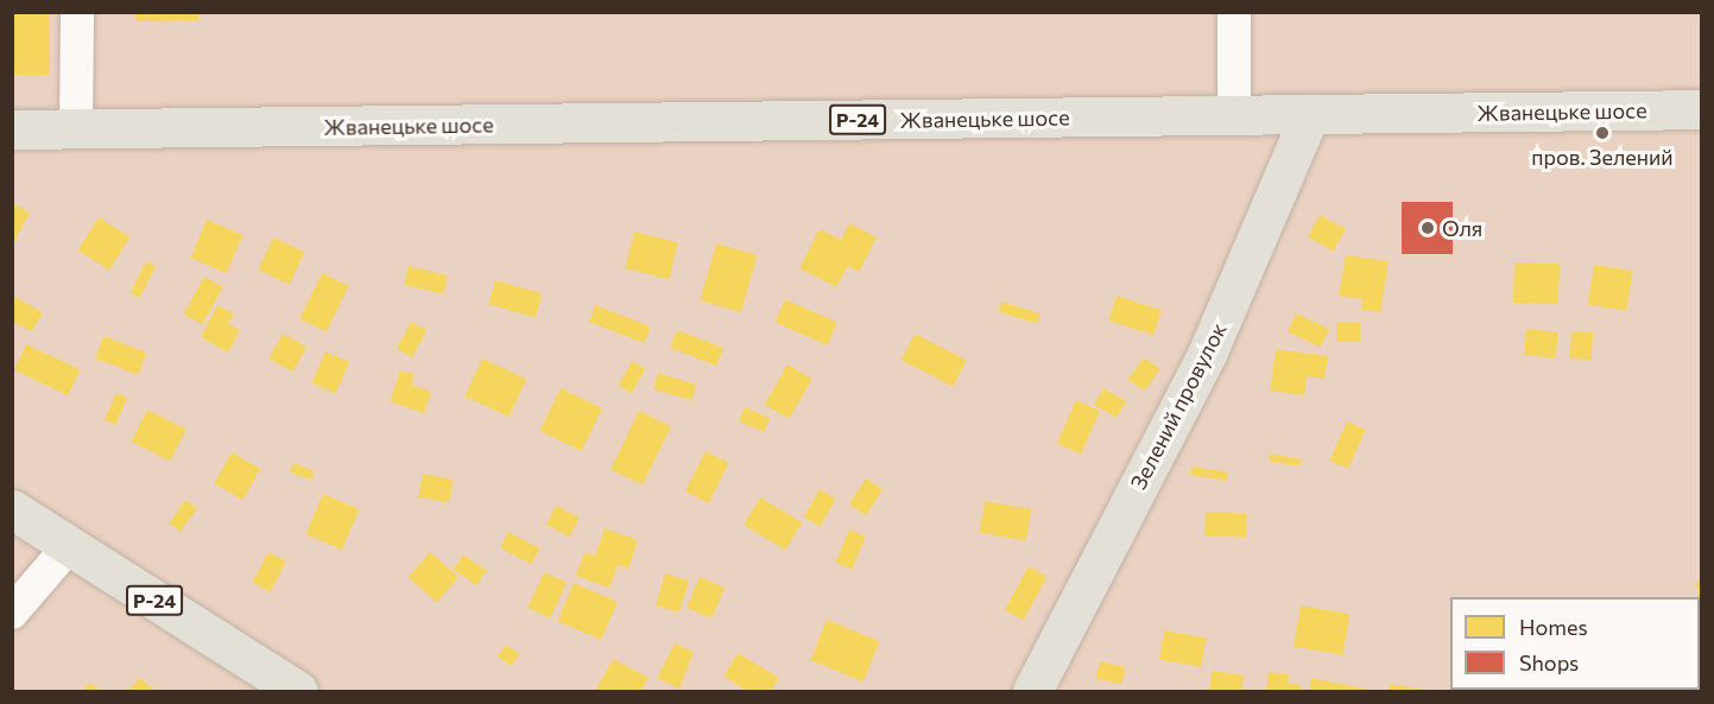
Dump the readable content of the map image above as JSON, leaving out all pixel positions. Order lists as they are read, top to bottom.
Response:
{
  "streets": {
    "main road": ["Жванецьке шосе", "Р-24", "Зелений провулок"]
  },
  "crossings": [
    ["Жванецьке шосе", "Зелений провулок"]
  ],
  "places": ["пров. Зелений", "Оля"],
  "legend": ["Homes", "Shops"]
}
